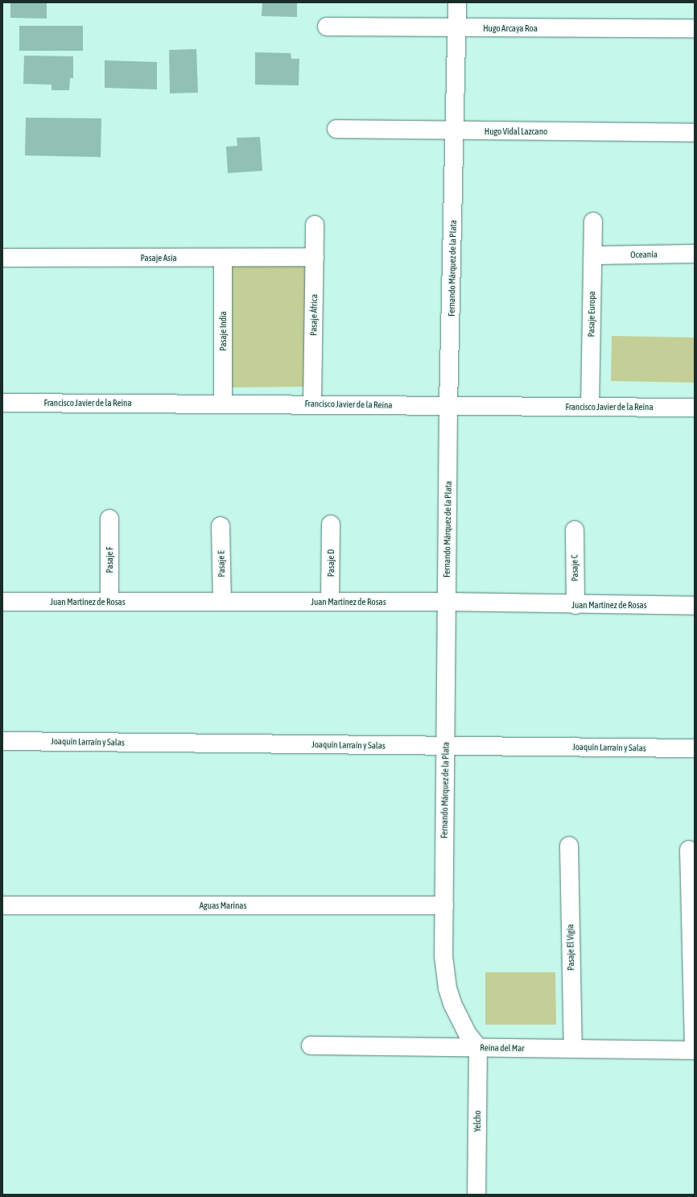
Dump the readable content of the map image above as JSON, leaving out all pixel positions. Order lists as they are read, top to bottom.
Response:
{
  "streets": {
    "street": [
      "Hugo Arcaya Roa",
      "Hugo Vidal Lazcano",
      "Oceanía",
      "Pasaje Asia",
      "Fernando Márquez de la Plata",
      "Pasaje Europa",
      "Pasaje África",
      "Pasaje India",
      "Francisco Javier de la Reina",
      "Pasaje F",
      "Pasaje D",
      "Pasaje E",
      "Pasaje C",
      "Juan Martínez de Rosas",
      "Joaquín Larraín y Salas",
      "Aguas Marinas",
      "Pasaje El Vigia",
      "Reina del Mar",
      "Yelcho"
    ]
  },
  "crossings": [
    ["Hugo Arcaya Roa", "Fernando Márquez de la Plata"],
    ["Hugo Vidal Lazcano", "Fernando Márquez de la Plata"],
    ["Oceanía", "Pasaje Europa"],
    ["Pasaje Asia", "Pasaje África"],
    ["Pasaje Asia", "Pasaje India"],
    ["Fernando Márquez de la Plata", "Francisco Javier de la Reina"],
    ["Fernando Márquez de la Plata", "Juan Martínez de Rosas"],
    ["Fernando Márquez de la Plata", "Joaquín Larraín y Salas"],
    ["Fernando Márquez de la Plata", "Aguas Marinas"],
    ["Fernando Márquez de la Plata", "Reina del Mar"],
    ["Fernando Márquez de la Plata", "Yelcho"],
    ["Pasaje Europa", "Francisco Javier de la Reina"],
    ["Pasaje África", "Francisco Javier de la Reina"],
    ["Pasaje India", "Francisco Javier de la Reina"],
    ["Pasaje F", "Juan Martínez de Rosas"],
    ["Pasaje D", "Juan Martínez de Rosas"],
    ["Pasaje E", "Juan Martínez de Rosas"],
    ["Pasaje C", "Juan Martínez de Rosas"],
    ["Pasaje El Vigia", "Reina del Mar"],
    ["Reina del Mar", "Yelcho"]
  ]
}
